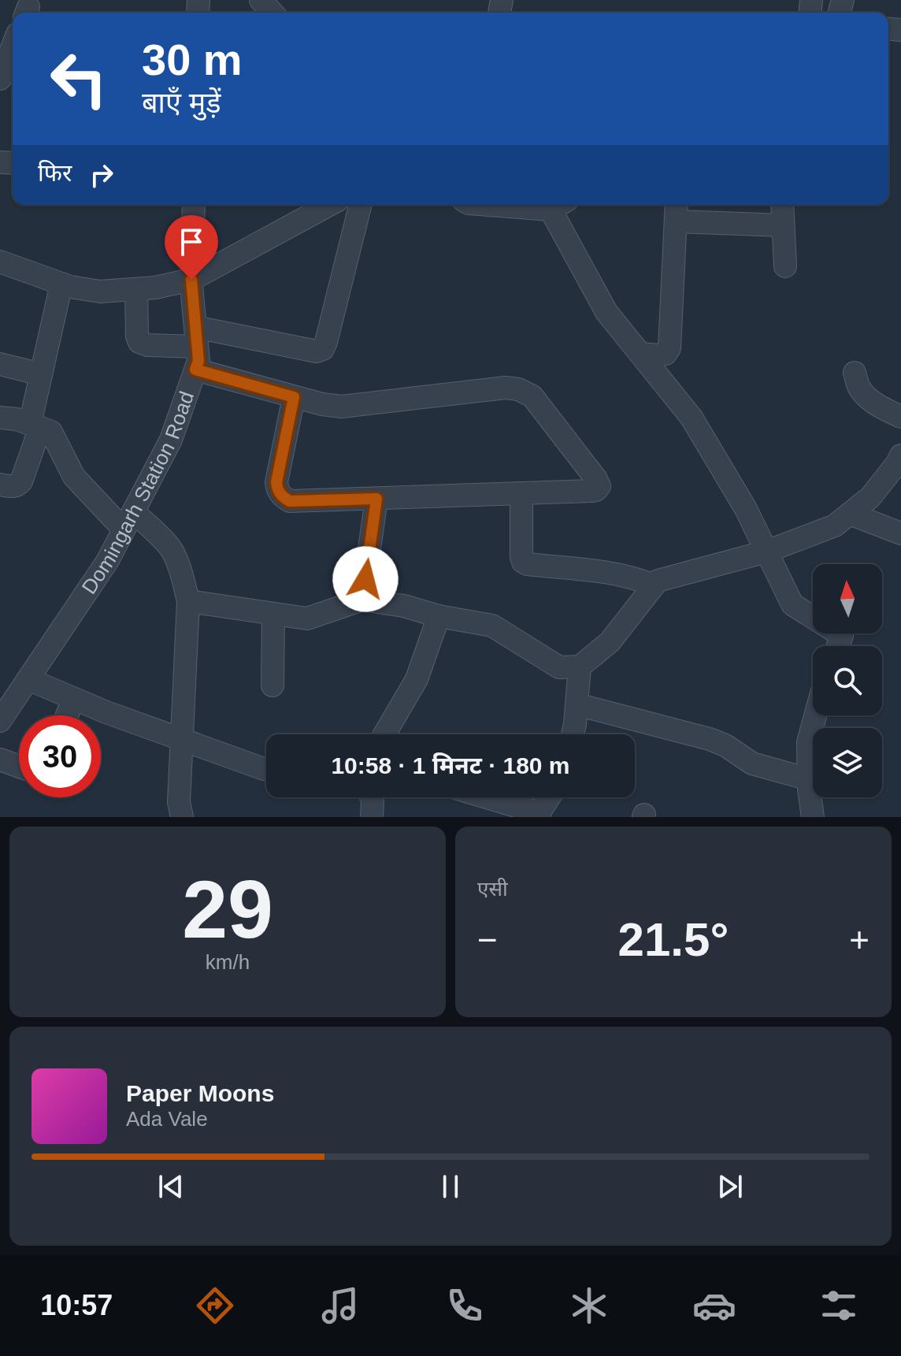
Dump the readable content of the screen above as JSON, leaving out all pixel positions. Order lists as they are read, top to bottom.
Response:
{
  "streets": {
    "street": ["Domingarh Station Road"]
  },
  "north": "top",
  "page": {
    "turn": ["30 m", "बाएँ मुड़ें"],
    "then": "फिर",
    "limit": "30",
    "trip": "10:58 · 1 मिनट · 180 m",
    "tile": [
      ["29", "km/h"],
      "एसी"
    ],
    "heat": ["−", "21.5°", "+"],
    "song": ["Paper Moons", "Ada Vale"],
    "tabs": "10:57"
  }
}
